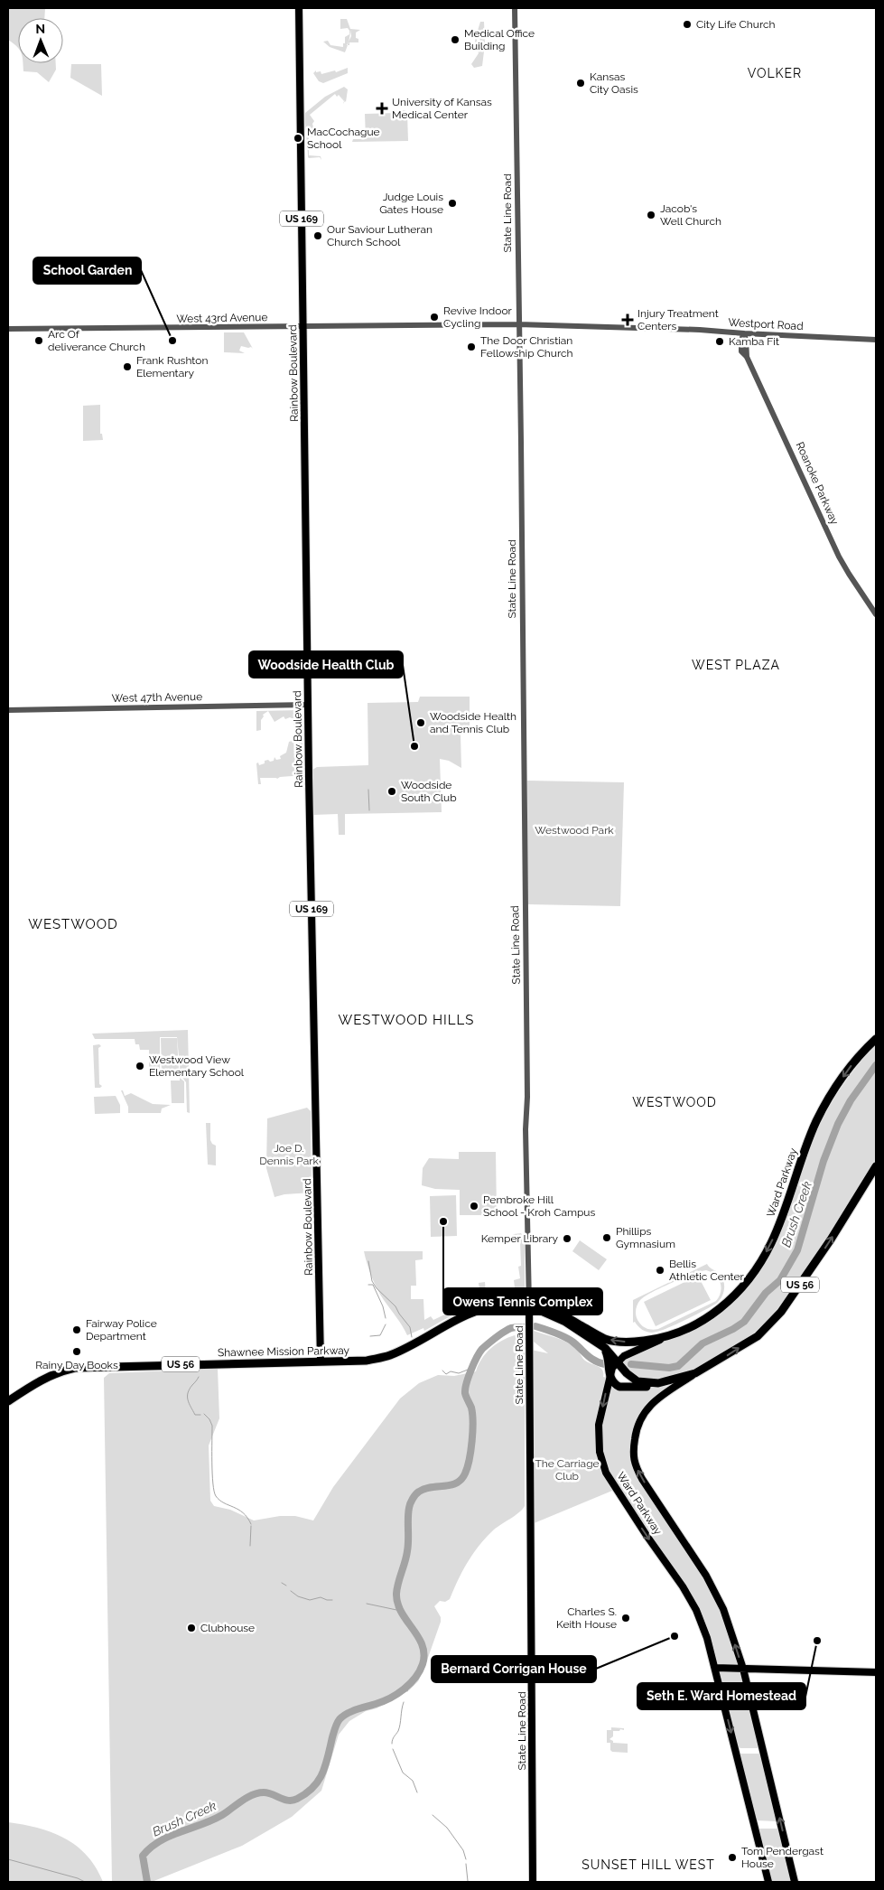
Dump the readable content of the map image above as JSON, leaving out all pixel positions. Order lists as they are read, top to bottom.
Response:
{
  "streets": {
    "highway": ["Ward Parkway", "US 56", "Shawnee Mission Parkway"],
    "main road": ["State Line Road", "US 169", "Rainbow Boulevard"],
    "street": [
      "West 43rd Avenue",
      "Westport Road",
      "Roanoke Parkway",
      "West 47th Avenue"
    ]
  },
  "crossings": [
    ["State Line Road", "West 43rd Avenue"],
    ["State Line Road", "Westport Road"],
    ["State Line Road", "US 56"],
    ["State Line Road", "Shawnee Mission Parkway"],
    ["West 43rd Avenue", "Westport Road"],
    ["West 43rd Avenue", "Rainbow Boulevard"],
    ["Westport Road", "Roanoke Parkway"],
    ["Rainbow Boulevard", "West 47th Avenue"],
    ["Rainbow Boulevard", "Shawnee Mission Parkway"],
    ["Ward Parkway", "US 56"],
    ["US 56", "Shawnee Mission Parkway"]
  ],
  "districts": [
    "VOLKER",
    "WEST PLAZA",
    "WESTWOOD",
    "WESTWOOD HILLS",
    "WESTWOOD",
    "SUNSET HILL WEST"
  ],
  "water": ["Brush Creek"],
  "parks": ["Westwood Park", "Joe D. Dennis Park", "The Carriage Club"],
  "places": {
    "other": [
      "City Life Church",
      "Medical Office Building",
      "Kansas City Oasis",
      "MacCochague School",
      "Judge Louis Gates House",
      "Jacob's Well Church",
      "Our Saviour Lutheran Church School",
      "Revive Indoor Cycling",
      "Arc Of deliverance Church",
      "School Garden",
      "Kamba Fit",
      "The Door Christian Fellowship Church",
      "Frank Rushton Elementary",
      "Woodside Health and Tennis Club",
      "Woodside Health Club",
      "Woodside South Club",
      "Westwood View Elementary School",
      "Pembroke Hill School - Kroh Campus",
      "Owens Tennis Complex",
      "Phillips Gymnasium",
      "Kemper Library",
      "Bellis Athletic Center",
      "Fairway Police Department",
      "Rainy Day Books",
      "Charles S. Keith House",
      "Clubhouse",
      "Bernard Corrigan House",
      "Seth E. Ward Homestead",
      "Tom Pendergast House"
    ],
    "health": ["University of Kansas Medical Center", "Injury Treatment Centers"]
  },
  "north": "top"
}
